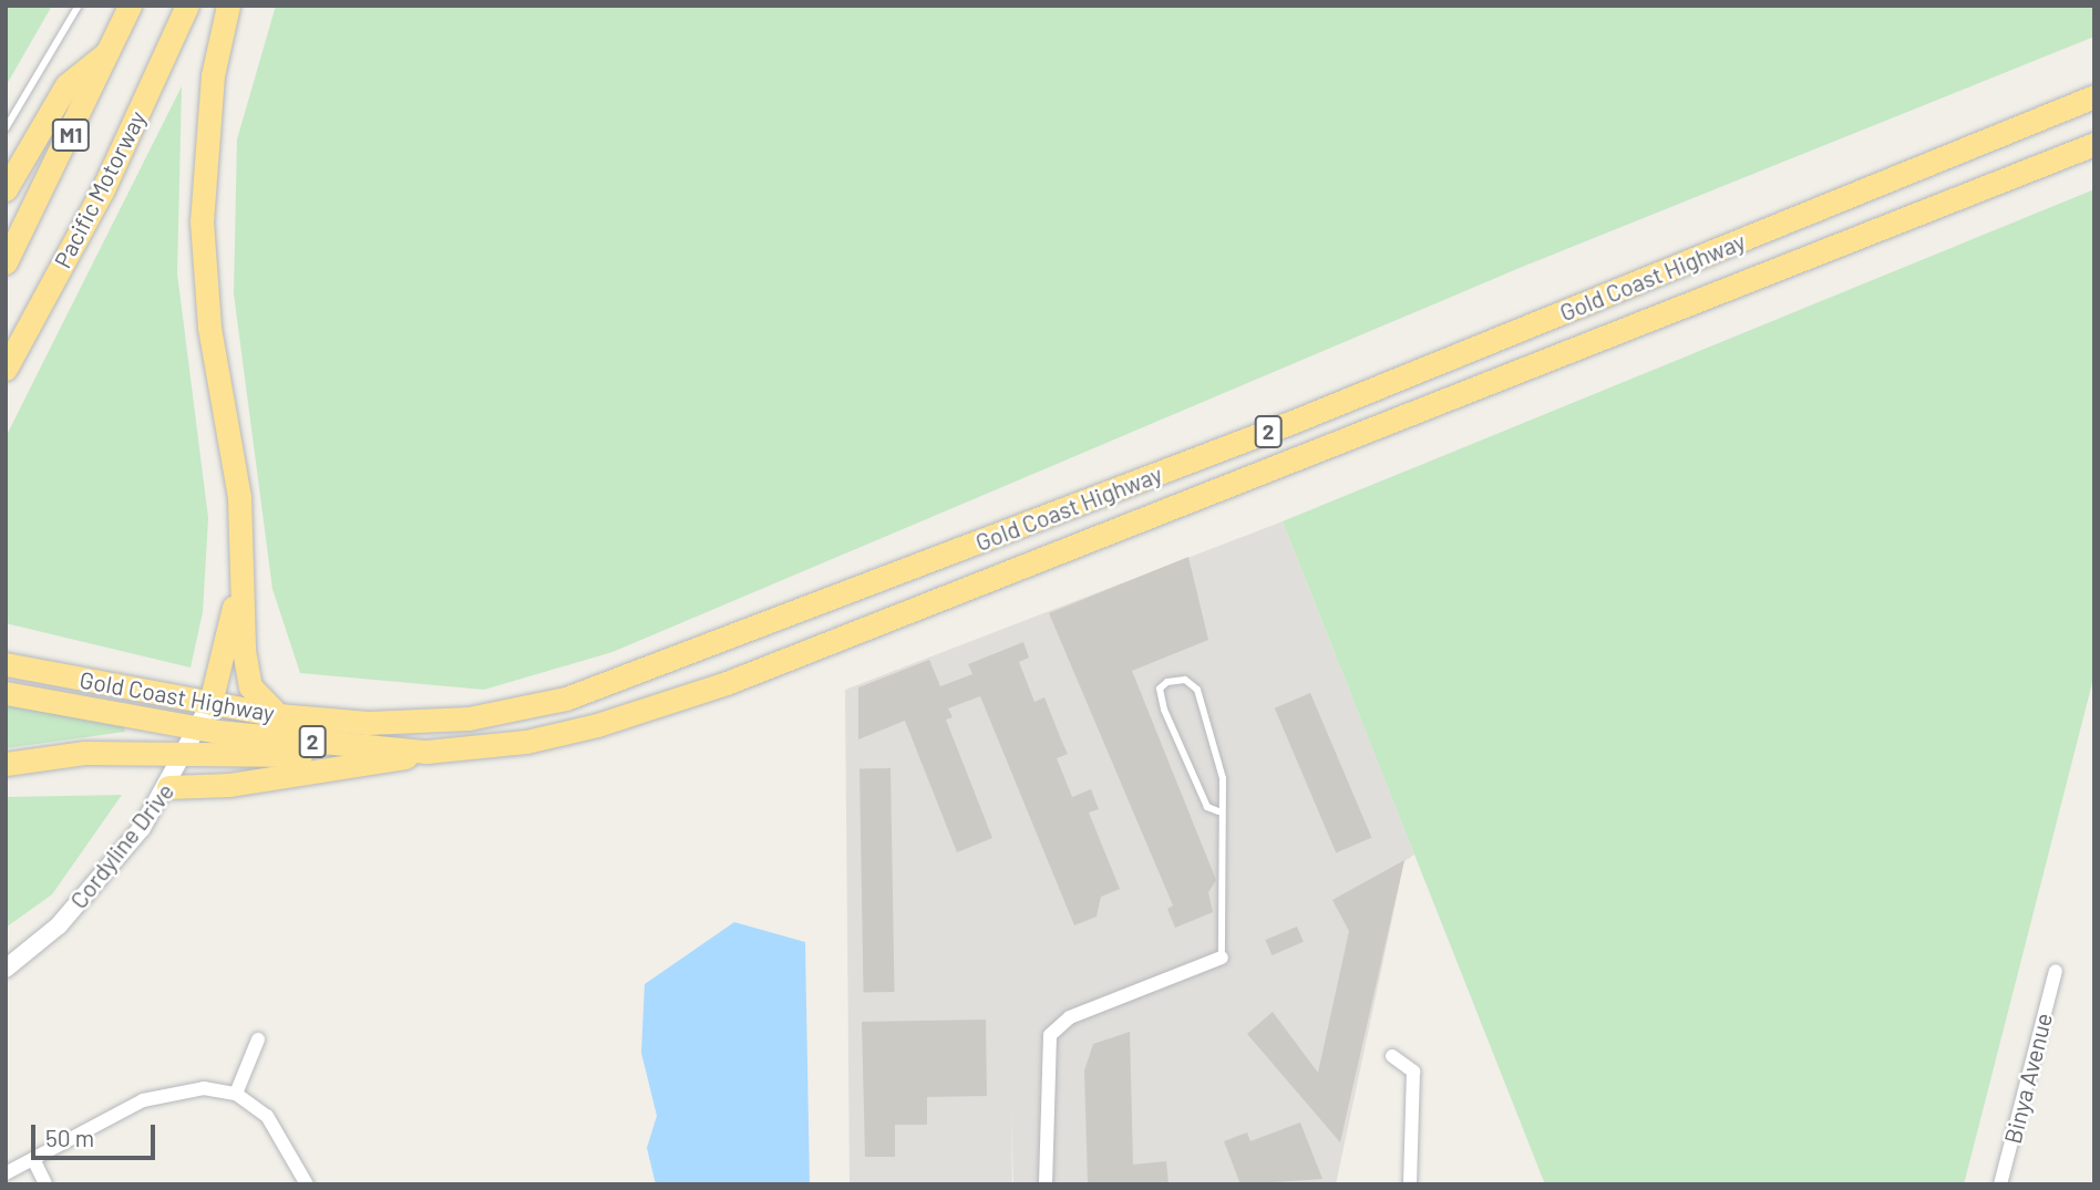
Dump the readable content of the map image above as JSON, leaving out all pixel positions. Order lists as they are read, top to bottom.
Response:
{
  "streets": {
    "highway": [
      "M1",
      "Pacific Motorway",
      "Gold Coast Highway",
      "2"
    ],
    "street": ["Cordyline Drive", "Binya Avenue"]
  },
  "crossings": [
    ["Gold Coast Highway", "Cordyline Drive"]
  ],
  "scale_bar": "50 m"
}
